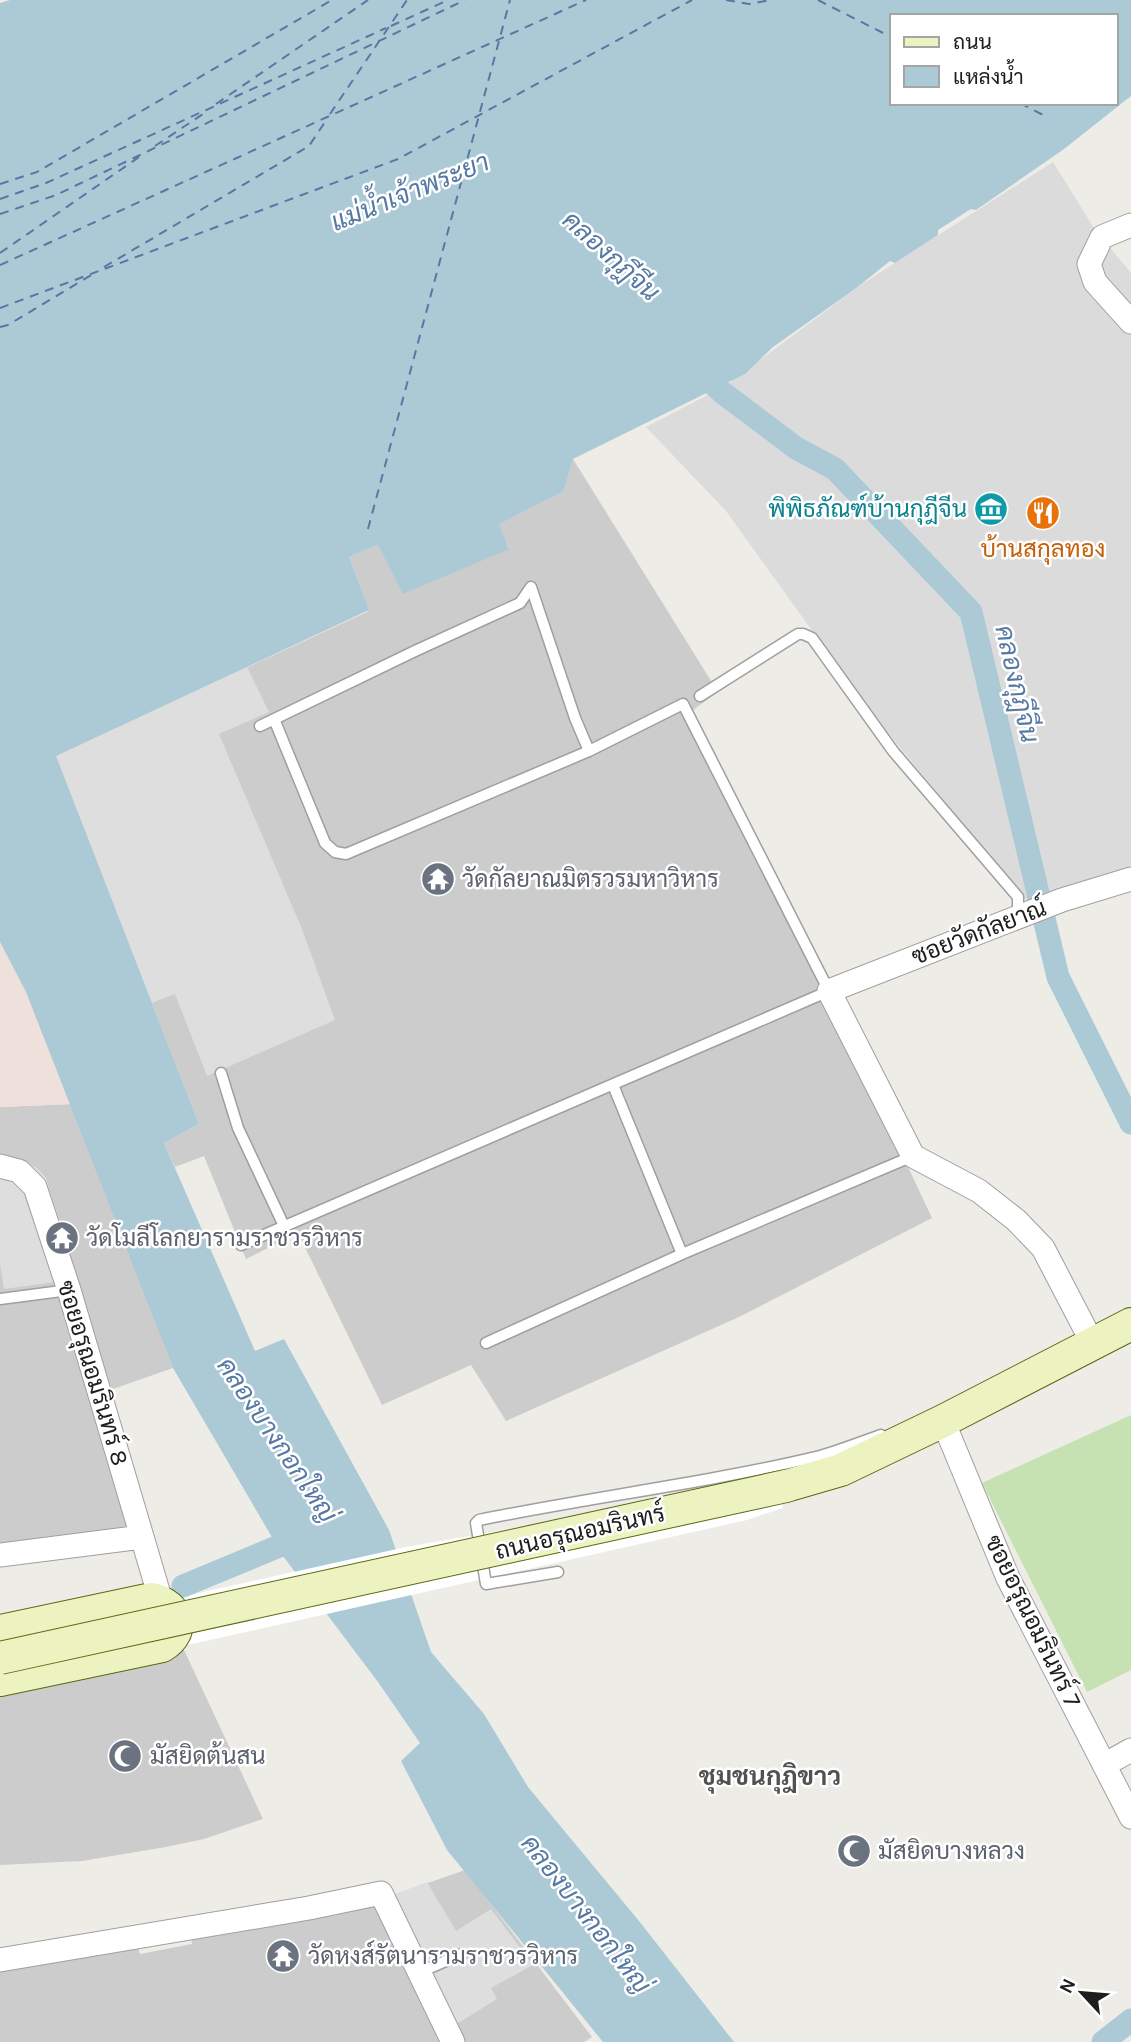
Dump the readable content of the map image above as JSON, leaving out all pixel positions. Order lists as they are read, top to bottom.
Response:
{
  "streets": {
    "main road": ["ถนนอรุณอมรินทร์"],
    "street": ["ซอยวัดกัลยาณ์", "ซอยอรุณอมรินทร์ 8", "ซอยอรุณอมรินทร์ 7"]
  },
  "crossings": [
    ["ถนนอรุณอมรินทร์", "ซอยอรุณอมรินทร์ 7"]
  ],
  "districts": ["ชุมชนกุฎิขาว"],
  "water": ["แม่น้ำเจ้าพระยา", "คลองกุฎีจีน", "คลองบางกอกใหญ่"],
  "places": {
    "museum": ["พิพิธภัณฑ์บ้านกุฎีจีน"],
    "restaurant": ["บ้านสกุลทอง"],
    "temple": ["วัดกัลยาณมิตรวรมหาวิหาร", "วัดโมลีโลกยารามราชวรวิหาร", "วัดหงส์รัตนารามราชวรวิหาร"],
    "mosque": ["มัสยิดต้นสน", "มัสยิดบางหลวง"]
  },
  "legend": ["ถนน", "แหล่งน้ำ"],
  "north": "top left"
}
